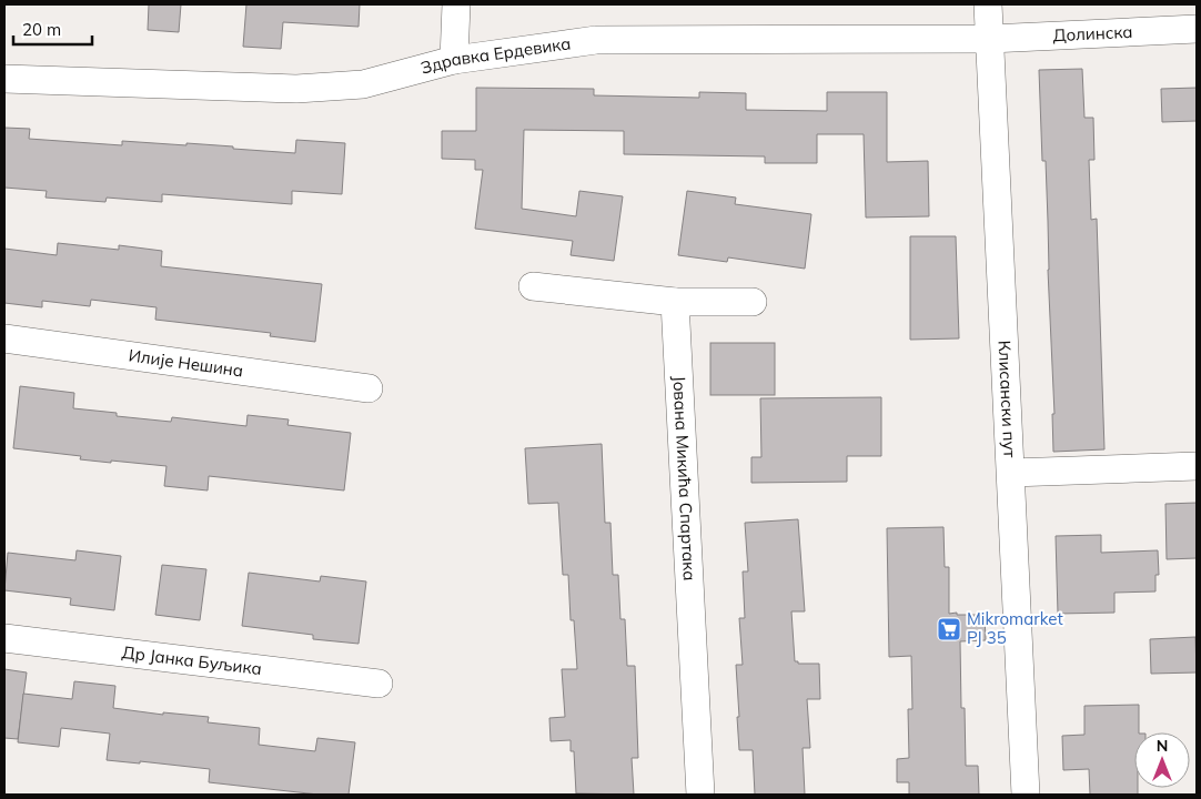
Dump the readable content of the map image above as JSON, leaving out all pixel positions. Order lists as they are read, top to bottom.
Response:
{
  "streets": {
    "street": [
      "Долинска",
      "Здравка Ердевика",
      "Илије Нешина",
      "Клисански пут",
      "Јована Микића Спартака",
      "Др Јанка Буљика"
    ]
  },
  "crossings": [
    ["Долинска", "Здравка Ердевика"],
    ["Долинска", "Клисански пут"],
    ["Здравка Ердевика", "Клисански пут"]
  ],
  "places": {
    "supermarket": ["Mikromarket PJ 35"]
  },
  "scale_bar": "20 m",
  "north": "top"
}
